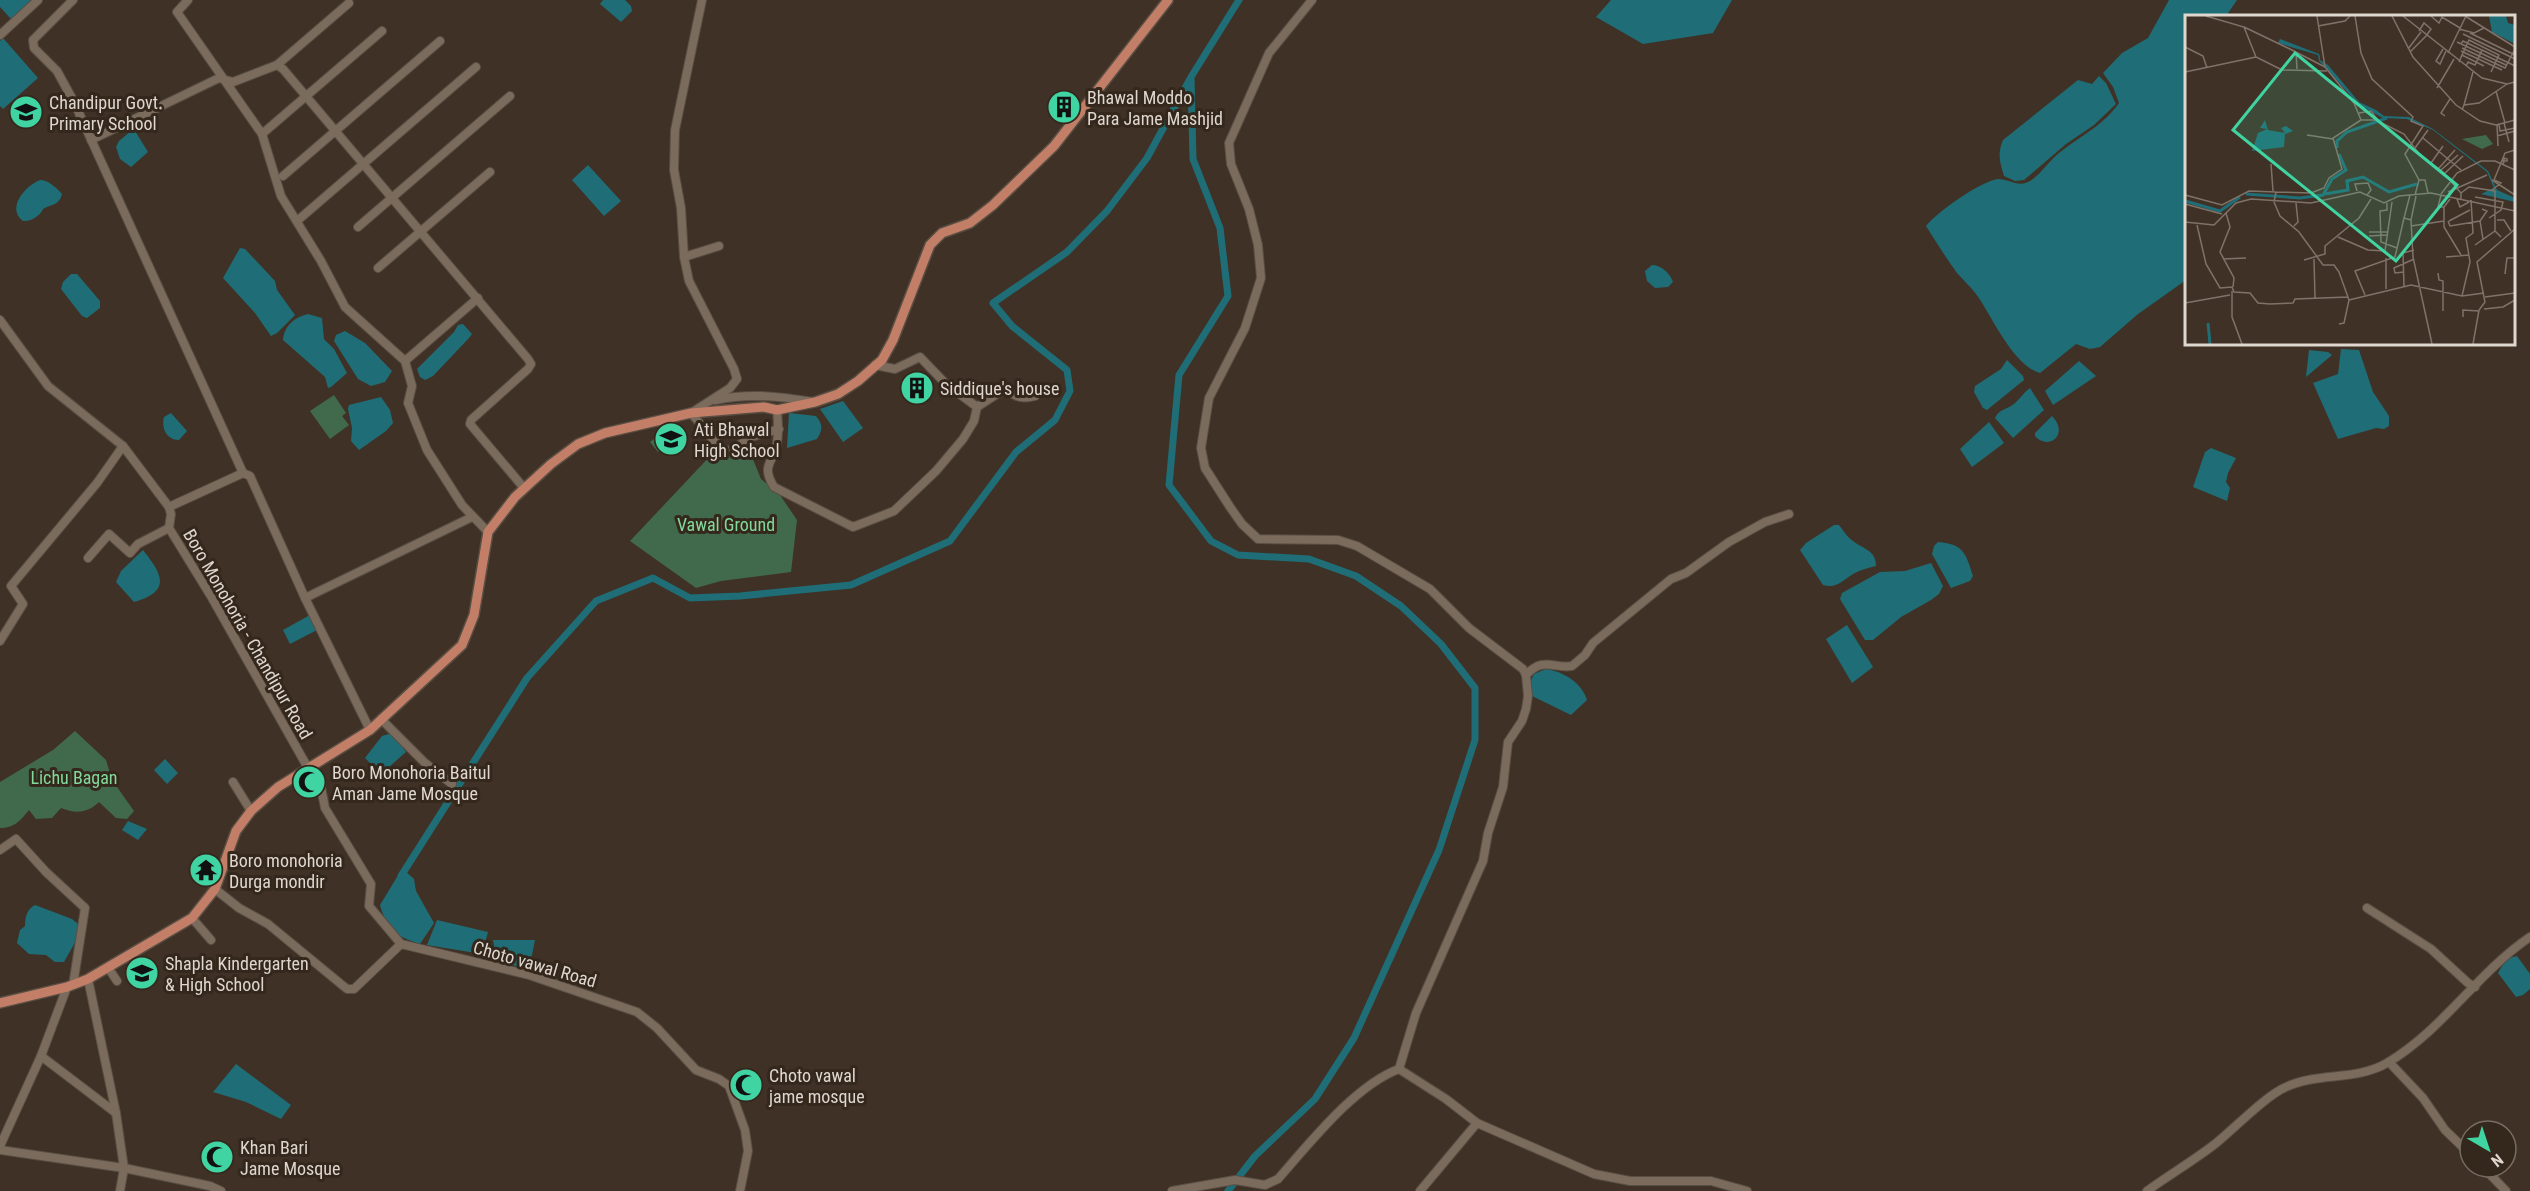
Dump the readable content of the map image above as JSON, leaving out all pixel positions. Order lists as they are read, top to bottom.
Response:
{
  "streets": {
    "street": ["Boro Monohoria - Chandipur Road", "Choto vawal Road"]
  },
  "parks": ["Vawal Ground", "Lichu Bagan"],
  "places": {
    "building": ["Bhawal Moddo Para Jame Mashjid", "Siddique's house"],
    "school or university": ["Chandipur Govt. Primary School", "Ati Bhawal High School", "Shapla Kindergarten & High School"],
    "mosque": ["Boro Monohoria Baitul Aman Jame Mosque", "Choto vawal jame mosque", "Khan Bari Jame Mosque"],
    "temple": ["Boro monohoria Durga mondir"]
  },
  "north": "bottom right"
}
